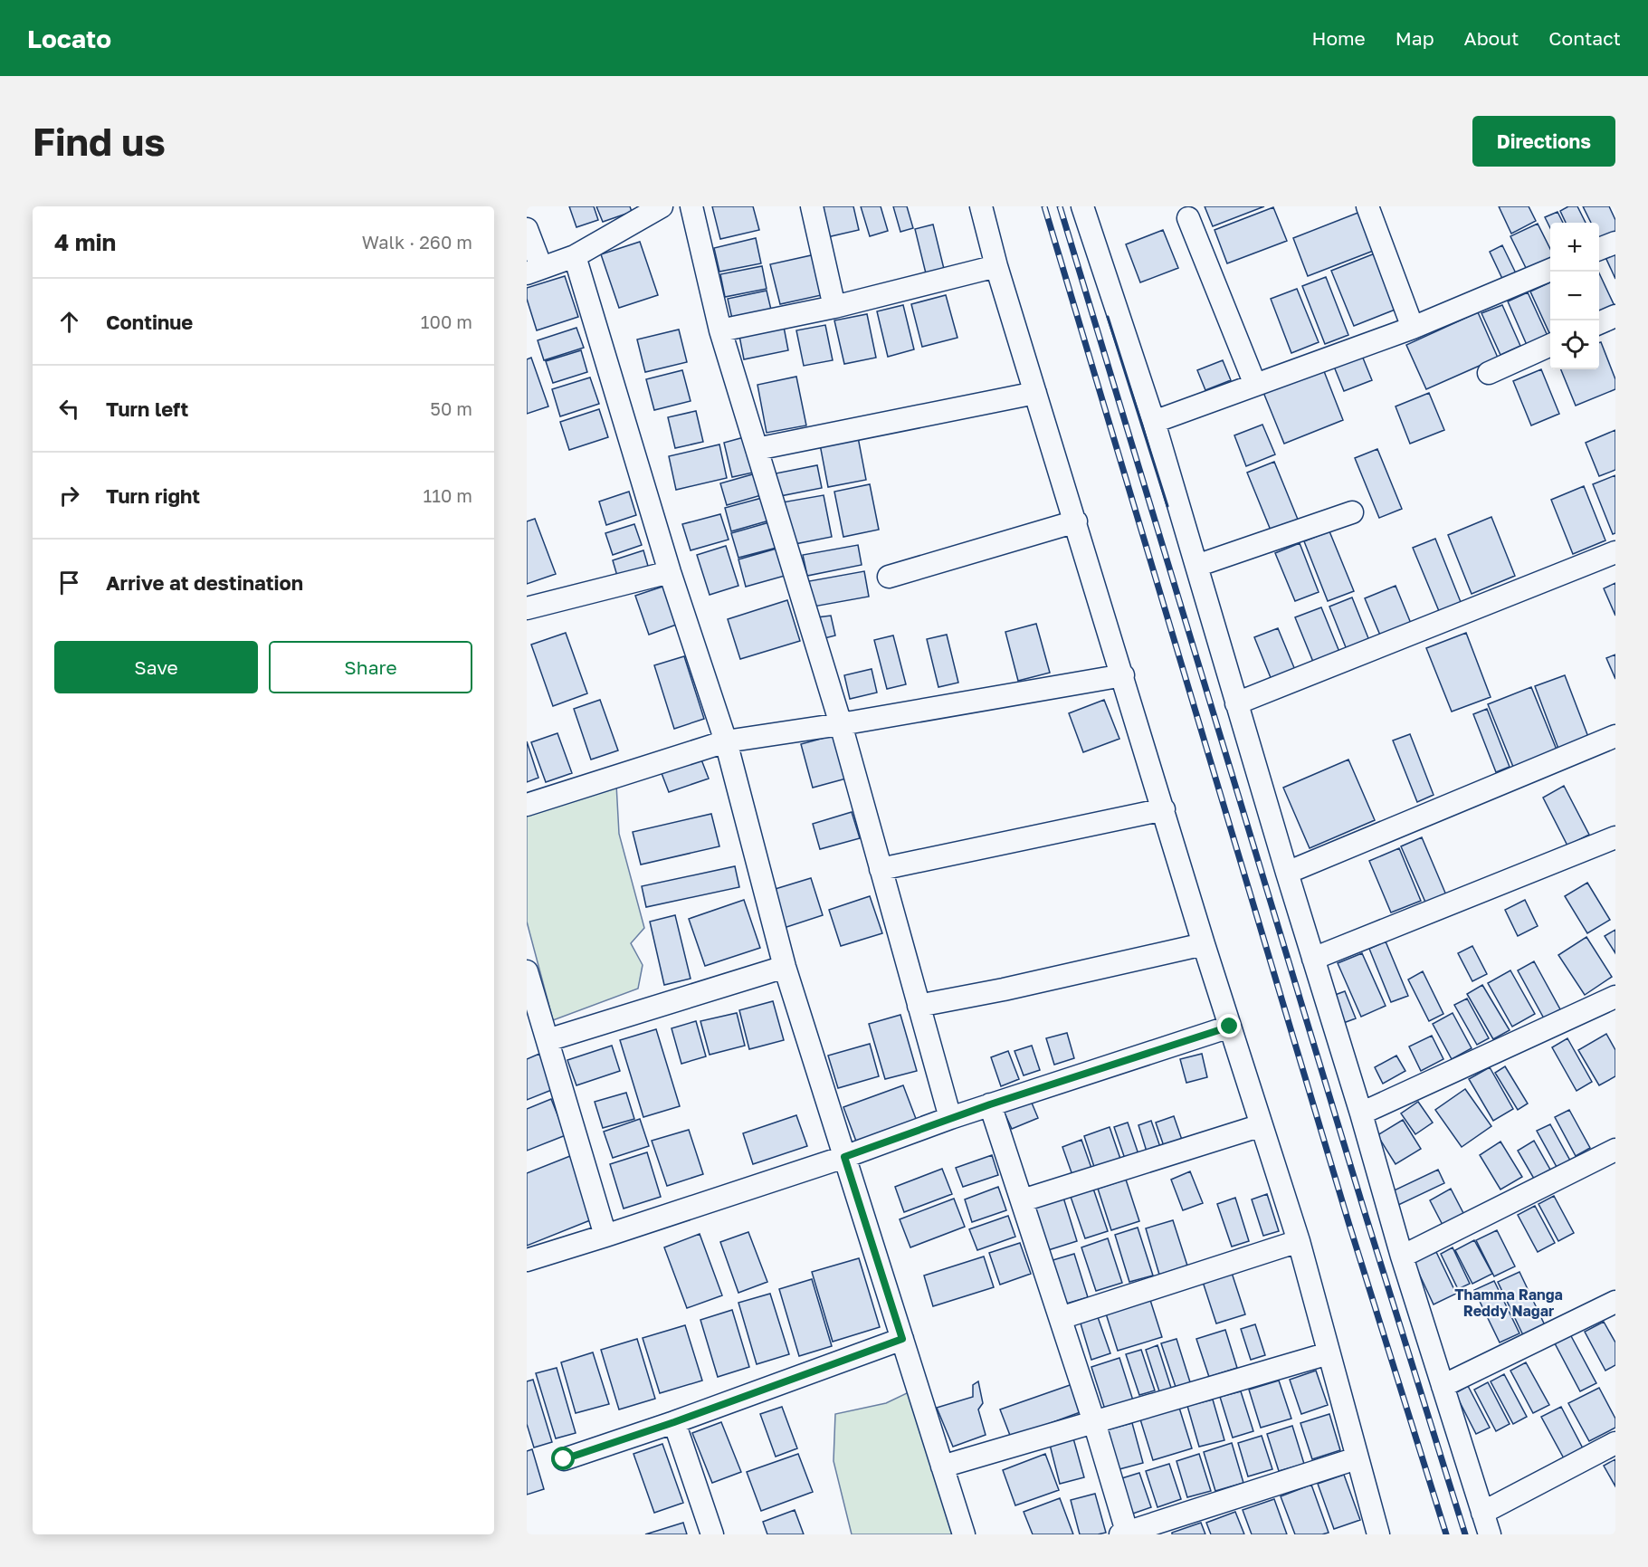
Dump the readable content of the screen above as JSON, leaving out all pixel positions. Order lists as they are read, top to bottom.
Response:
{
  "districts": ["Thamma Ranga Reddy Nagar"],
  "page": {
    "header": "Locato",
    "nav": [
      "Home",
      "Map",
      "About",
      "Contact"
    ],
    "buttons": [
      "Directions",
      ["Save", "Share"]
    ],
    "title": "Find us",
    "heading": ["4 min", "Walk · 260 m"],
    "map_buttons": ["+", "−"],
    "list": [
      ["Continue", "100 m"],
      ["Turn left", "50 m"],
      ["Turn right", "110 m"],
      "Arrive at destination"
    ]
  }
}
